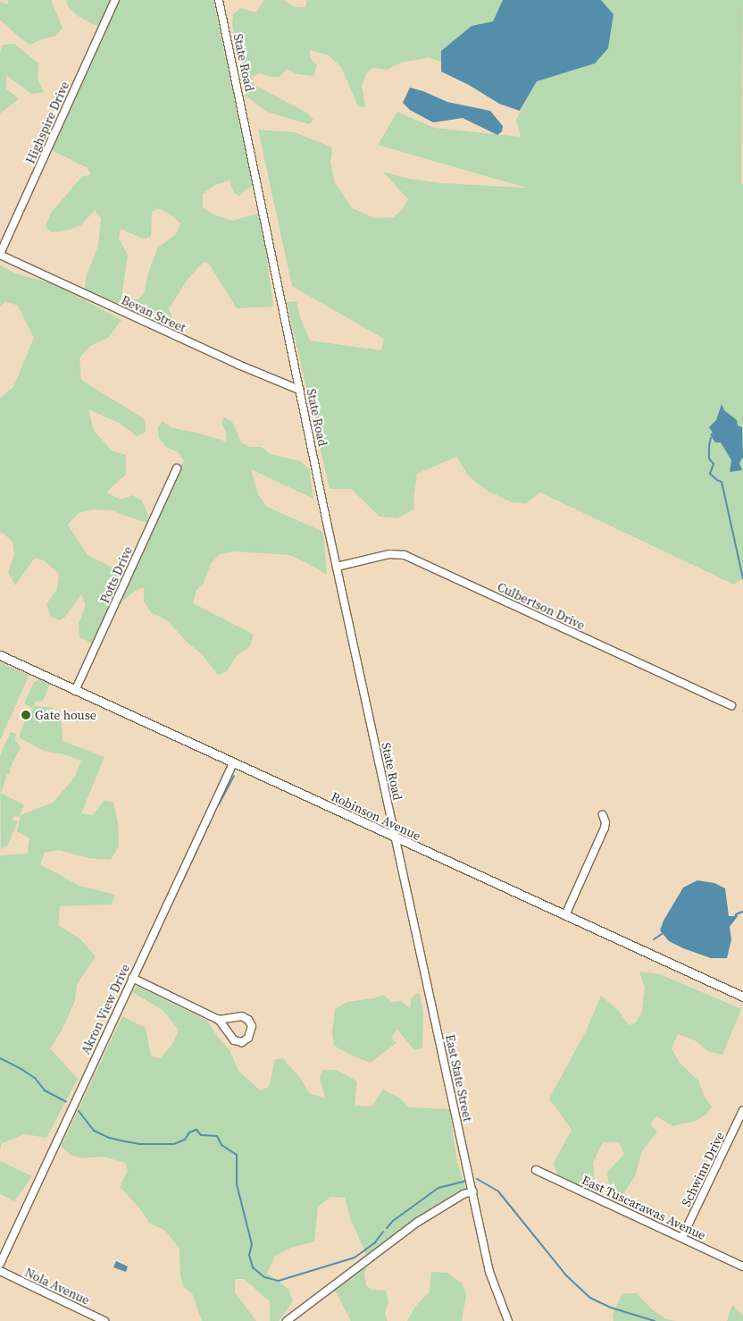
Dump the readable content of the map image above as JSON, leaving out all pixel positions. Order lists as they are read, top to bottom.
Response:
{
  "streets": {
    "main road": ["Robinson Avenue"],
    "street": [
      "State Road",
      "Highspire Drive",
      "Bevan Street",
      "Potts Drive",
      "Culbertson Drive",
      "Akron View Drive",
      "East State Street",
      "Schwinn Drive",
      "East Tuscarawas Avenue",
      "Nola Avenue"
    ]
  },
  "crossings": [
    ["State Road", "Bevan Street"],
    ["State Road", "Culbertson Drive"],
    ["State Road", "Robinson Avenue"],
    ["State Road", "East State Street"],
    ["Highspire Drive", "Bevan Street"],
    ["Potts Drive", "Robinson Avenue"],
    ["Robinson Avenue", "Akron View Drive"],
    ["Robinson Avenue", "East State Street"],
    ["Schwinn Drive", "East Tuscarawas Avenue"]
  ],
  "places": ["Gate house"]
}
